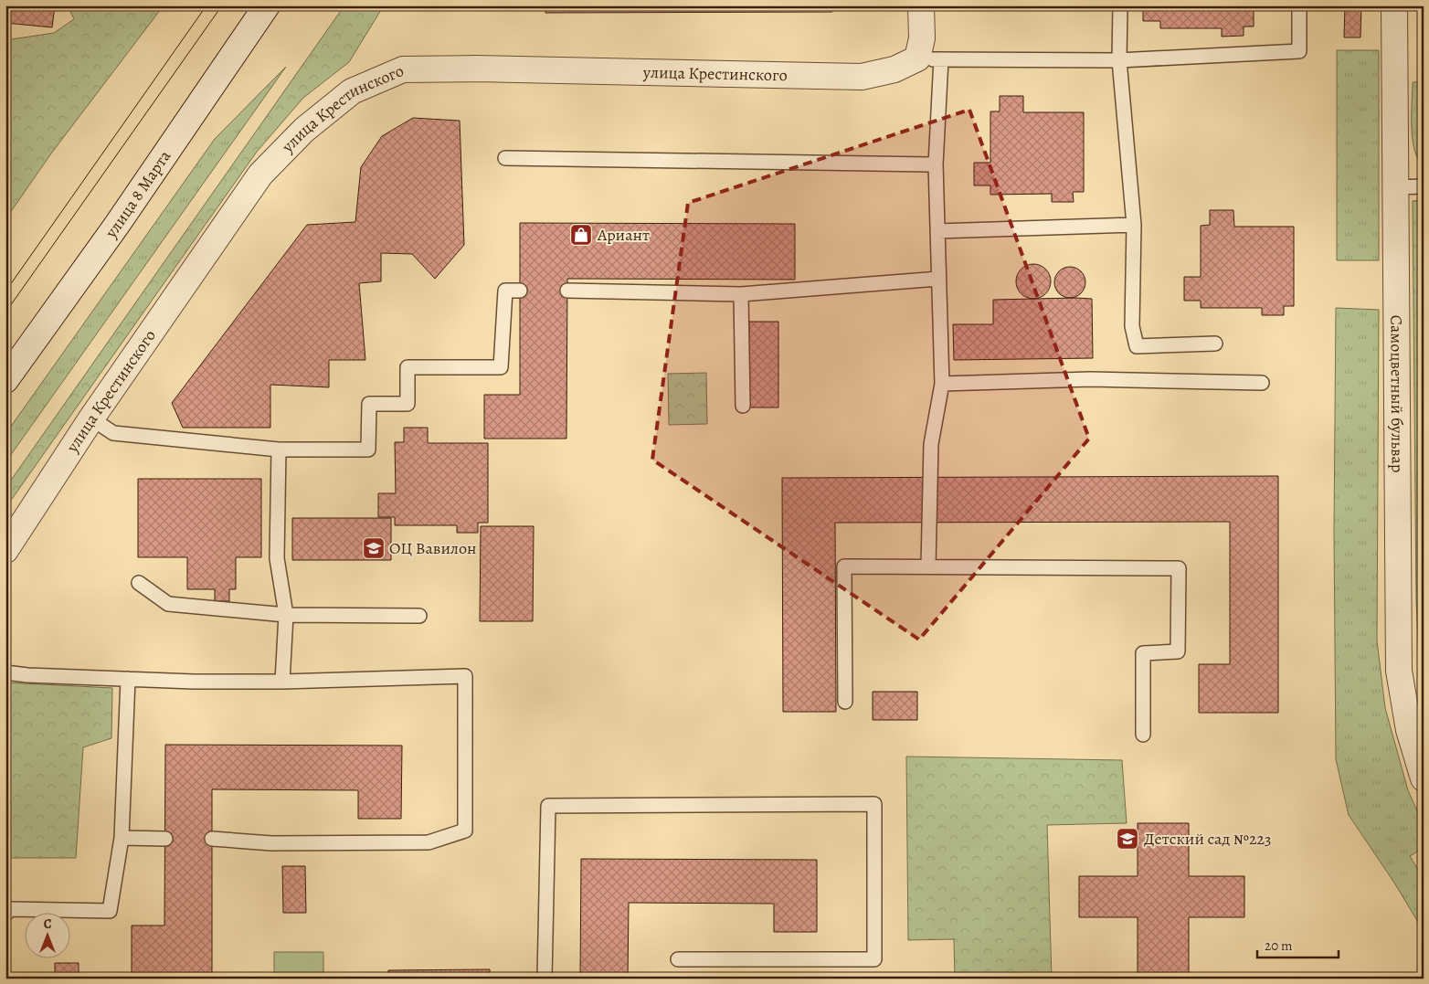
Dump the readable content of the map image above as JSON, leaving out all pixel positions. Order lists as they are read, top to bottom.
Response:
{
  "streets": {
    "street": ["улица Крестинского", "улица 8 Марта", "Самоцветный бульвар"]
  },
  "places": {
    "shop": ["Ариант"],
    "school or university": ["ОЦ Вавилон", "Детский сад №223"]
  },
  "scale_bar": "20 m",
  "north": "top"
}
